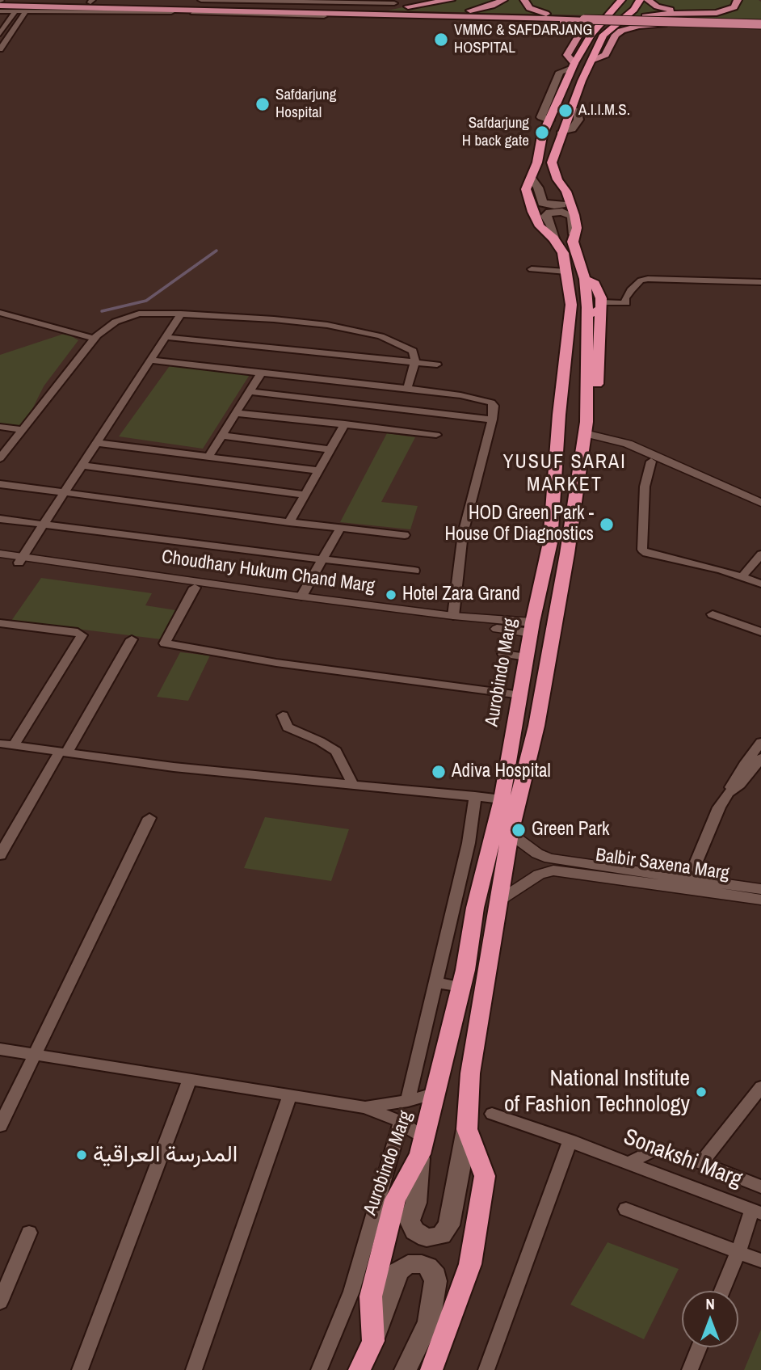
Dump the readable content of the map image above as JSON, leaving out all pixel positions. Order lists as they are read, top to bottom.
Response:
{
  "streets": {
    "highway": ["Aurobindo Marg"],
    "street": ["Choudhary Hukum Chand Marg", "Balbir Saxena Marg", "Sonakshi Marg"]
  },
  "crossings": [
    ["Choudhary Hukum Chand Marg", "Aurobindo Marg"]
  ],
  "districts": ["YUSUF SARAI MARKET"],
  "places": [
    "VMMC & SAFDARJANG HOSPITAL",
    "Safdarjung Hospital",
    "A.I.I.M.S.",
    "Safdarjung H back gate",
    "HOD Green Park - House Of Diagnostics",
    "Hotel Zara Grand",
    "Adiva Hospital",
    "Green Park",
    "National Institute of Fashion Technology",
    "المدرسة العراقية"
  ],
  "north": "top"
}
